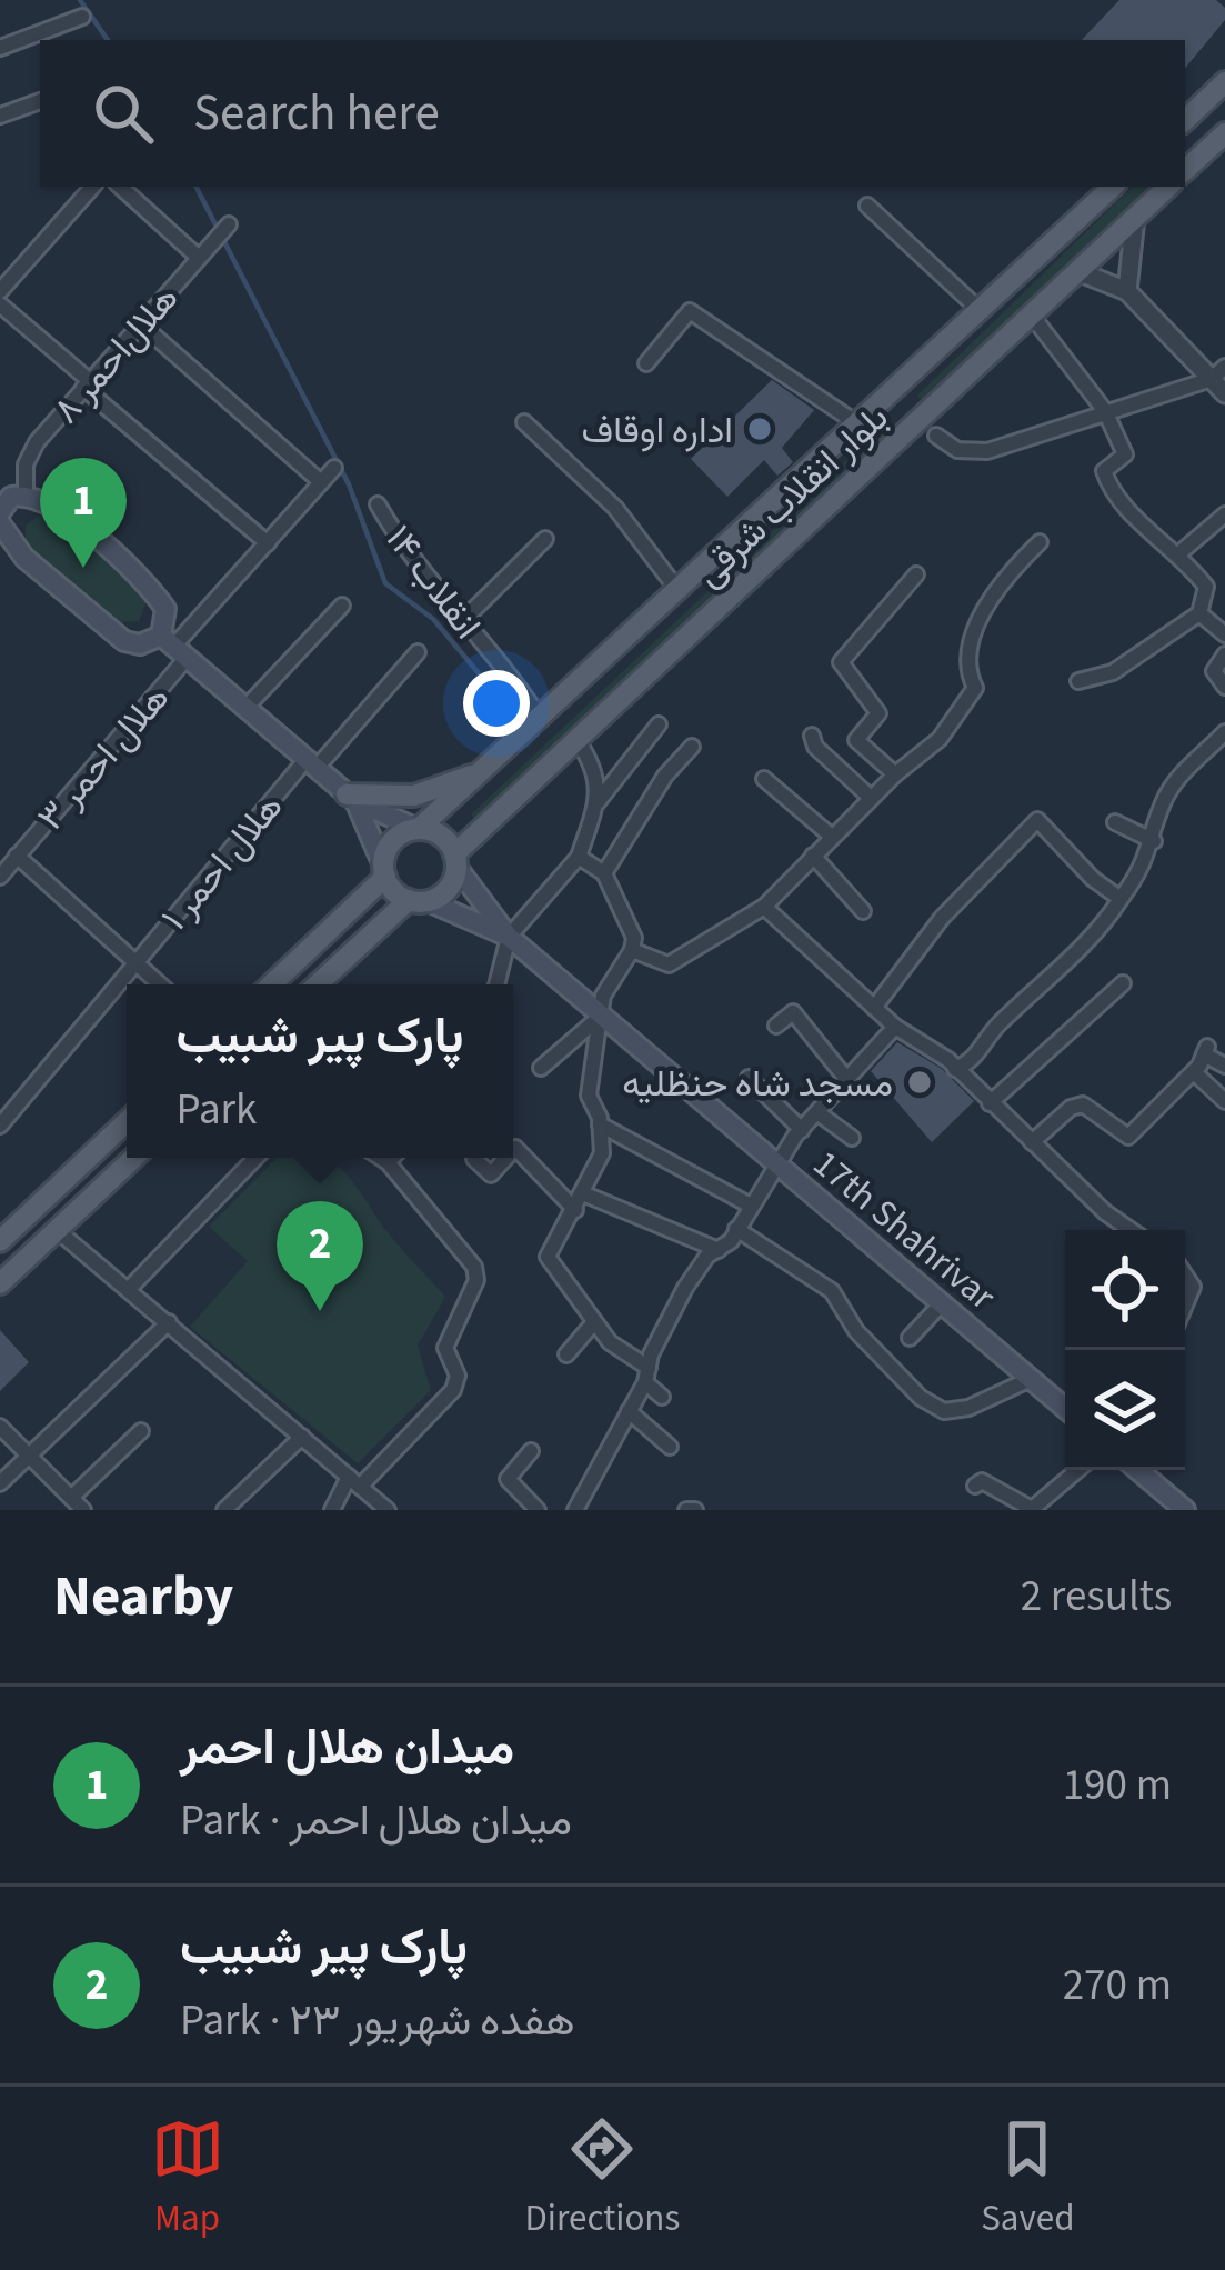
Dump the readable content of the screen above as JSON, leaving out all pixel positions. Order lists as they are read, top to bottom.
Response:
{
  "streets": {
    "main road": ["بلوار انقلاب شرقی", "17th Shahrivar"],
    "street": [
      "هلال‌احمر ۸",
      "انقلاب ۱۴",
      "هلال احمر ۳",
      "هلال احمر ۱"
    ]
  },
  "crossings": [
    ["بلوار انقلاب شرقی", "انقلاب ۱۴"]
  ],
  "places": ["اداره اوقاف", "مسجد شاه حنظلیه"],
  "page": {
    "search": "Search here",
    "pins": ["1", "2"],
    "popup": ["پارک پیر شبیب", "Park"],
    "heading": ["Nearby", "2 results"],
    "list": [
      {
        "mark": "1",
        "name": "میدان هلال احمر",
        "note": "Park · میدان هلال احمر",
        "value": "190 m"
      },
      {
        "mark": "2",
        "name": "پارک پیر شبیب",
        "note": "Park · هفده شهریور ۲۳",
        "value": "270 m"
      }
    ],
    "nav": ["Map", "Directions", "Saved"]
  }
}
